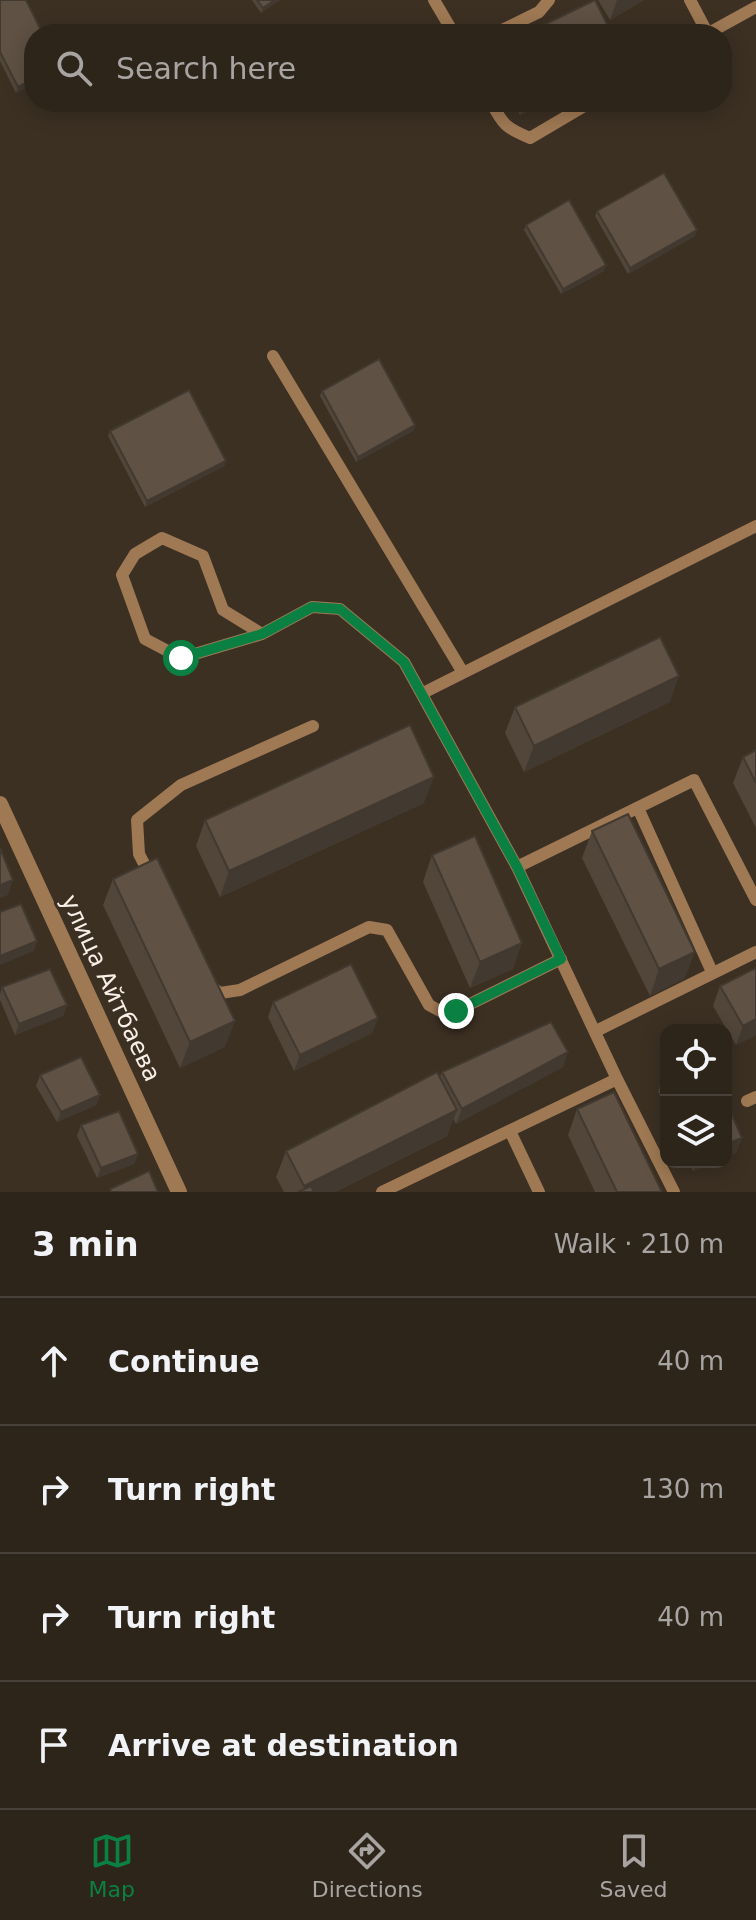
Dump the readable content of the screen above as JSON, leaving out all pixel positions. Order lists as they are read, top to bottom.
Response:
{
  "streets": {
    "street": ["улица Айтбаева"]
  },
  "page": {
    "search": "Search here",
    "heading": ["3 min", "Walk · 210 m"],
    "list": [
      ["Continue", "40 m"],
      ["Turn right", "130 m"],
      ["Turn right", "40 m"],
      "Arrive at destination"
    ],
    "nav": ["Map", "Directions", "Saved"]
  }
}
